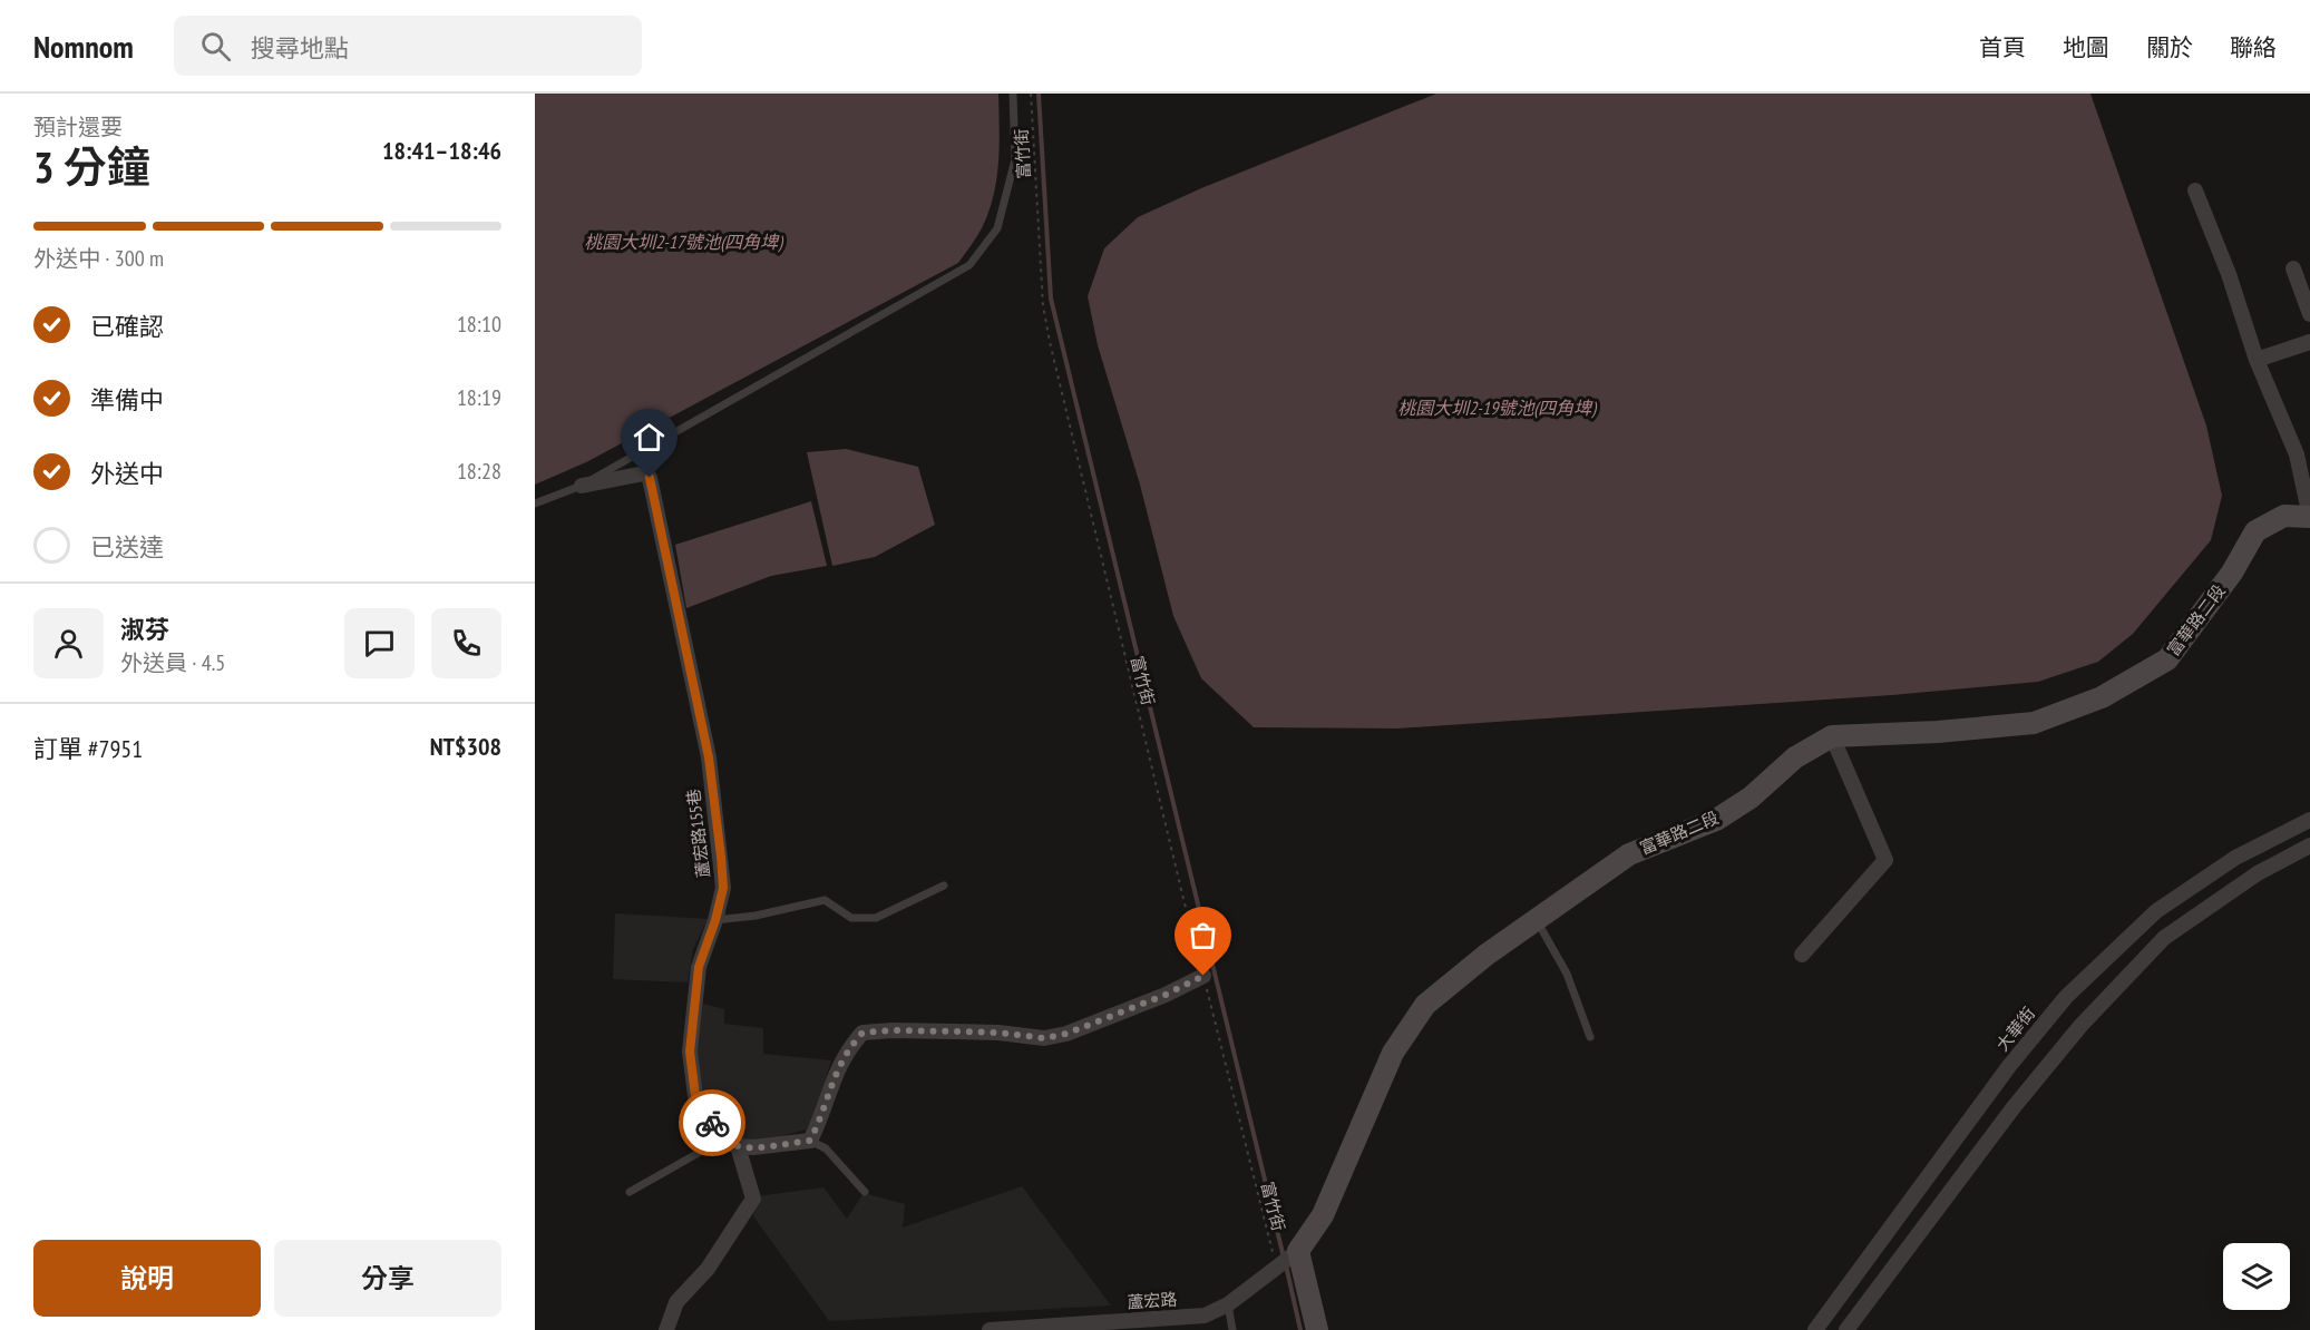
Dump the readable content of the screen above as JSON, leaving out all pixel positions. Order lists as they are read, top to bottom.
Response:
{
  "streets": {
    "street": [
      "富華路二段",
      "蘆宏路155巷",
      "大華街",
      "蘆宏路"
    ],
    "path": ["富竹街"]
  },
  "crossings": [
    ["富竹街", "富華路二段"],
    ["富竹街", "蘆宏路"],
    ["富華路二段", "蘆宏路"]
  ],
  "water": ["桃園大圳2-17號池(四角埤)", "桃園大圳2-19號池(四角埤)"],
  "page": {
    "header": "Nomnom",
    "search": "搜尋地點",
    "nav": [
      "首頁",
      "地圖",
      "關於",
      "聯絡"
    ],
    "heading": ["3 分鐘", "預計還要", "18:41–18:46"],
    "panel": [
      "淑芬",
      "外送員 · 4.5",
      "訂單 #7951",
      "NT$308"
    ],
    "bar": "外送中 · 300 m",
    "list": [
      ["已確認", "18:10"],
      ["準備中", "18:19"],
      ["外送中", "18:28"],
      "已送達"
    ],
    "buttons": ["說明", "分享"]
  }
}
